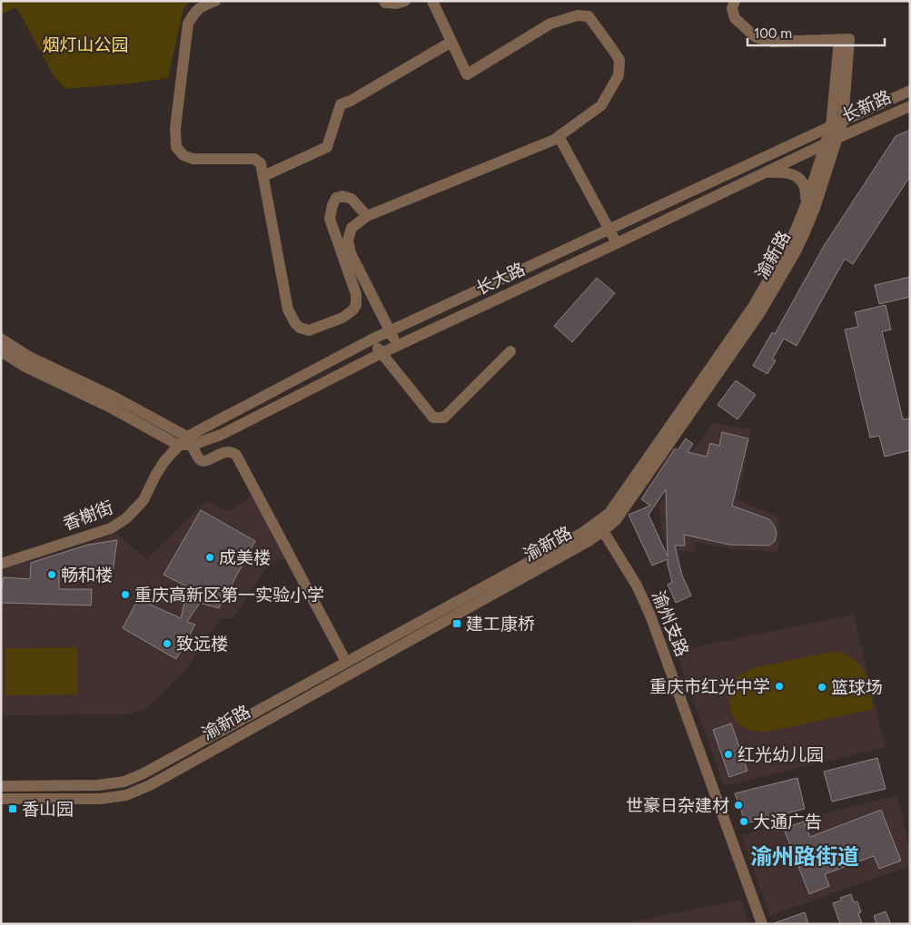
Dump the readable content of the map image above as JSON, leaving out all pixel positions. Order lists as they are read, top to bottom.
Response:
{
  "streets": {
    "street": [
      "长新路",
      "渝新路",
      "长大路",
      "香榭街",
      "渝州支路"
    ]
  },
  "crossings": [
    ["长新路", "渝新路"],
    ["长新路", "长大路"],
    ["渝新路", "长大路"],
    ["渝新路", "渝州支路"],
    ["长大路", "香榭街"]
  ],
  "districts": ["渝州路街道"],
  "parks": ["烟灯山公园"],
  "places": {
    "other": [
      "成美楼",
      "畅和楼",
      "重庆高新区第一实验小学",
      "致远楼",
      "重庆市红光中学",
      "篮球场",
      "红光幼儿园",
      "世豪日杂建材",
      "大通广告"
    ],
    "transit": ["建工康桥", "香山园"]
  },
  "scale_bar": "100 m"
}
